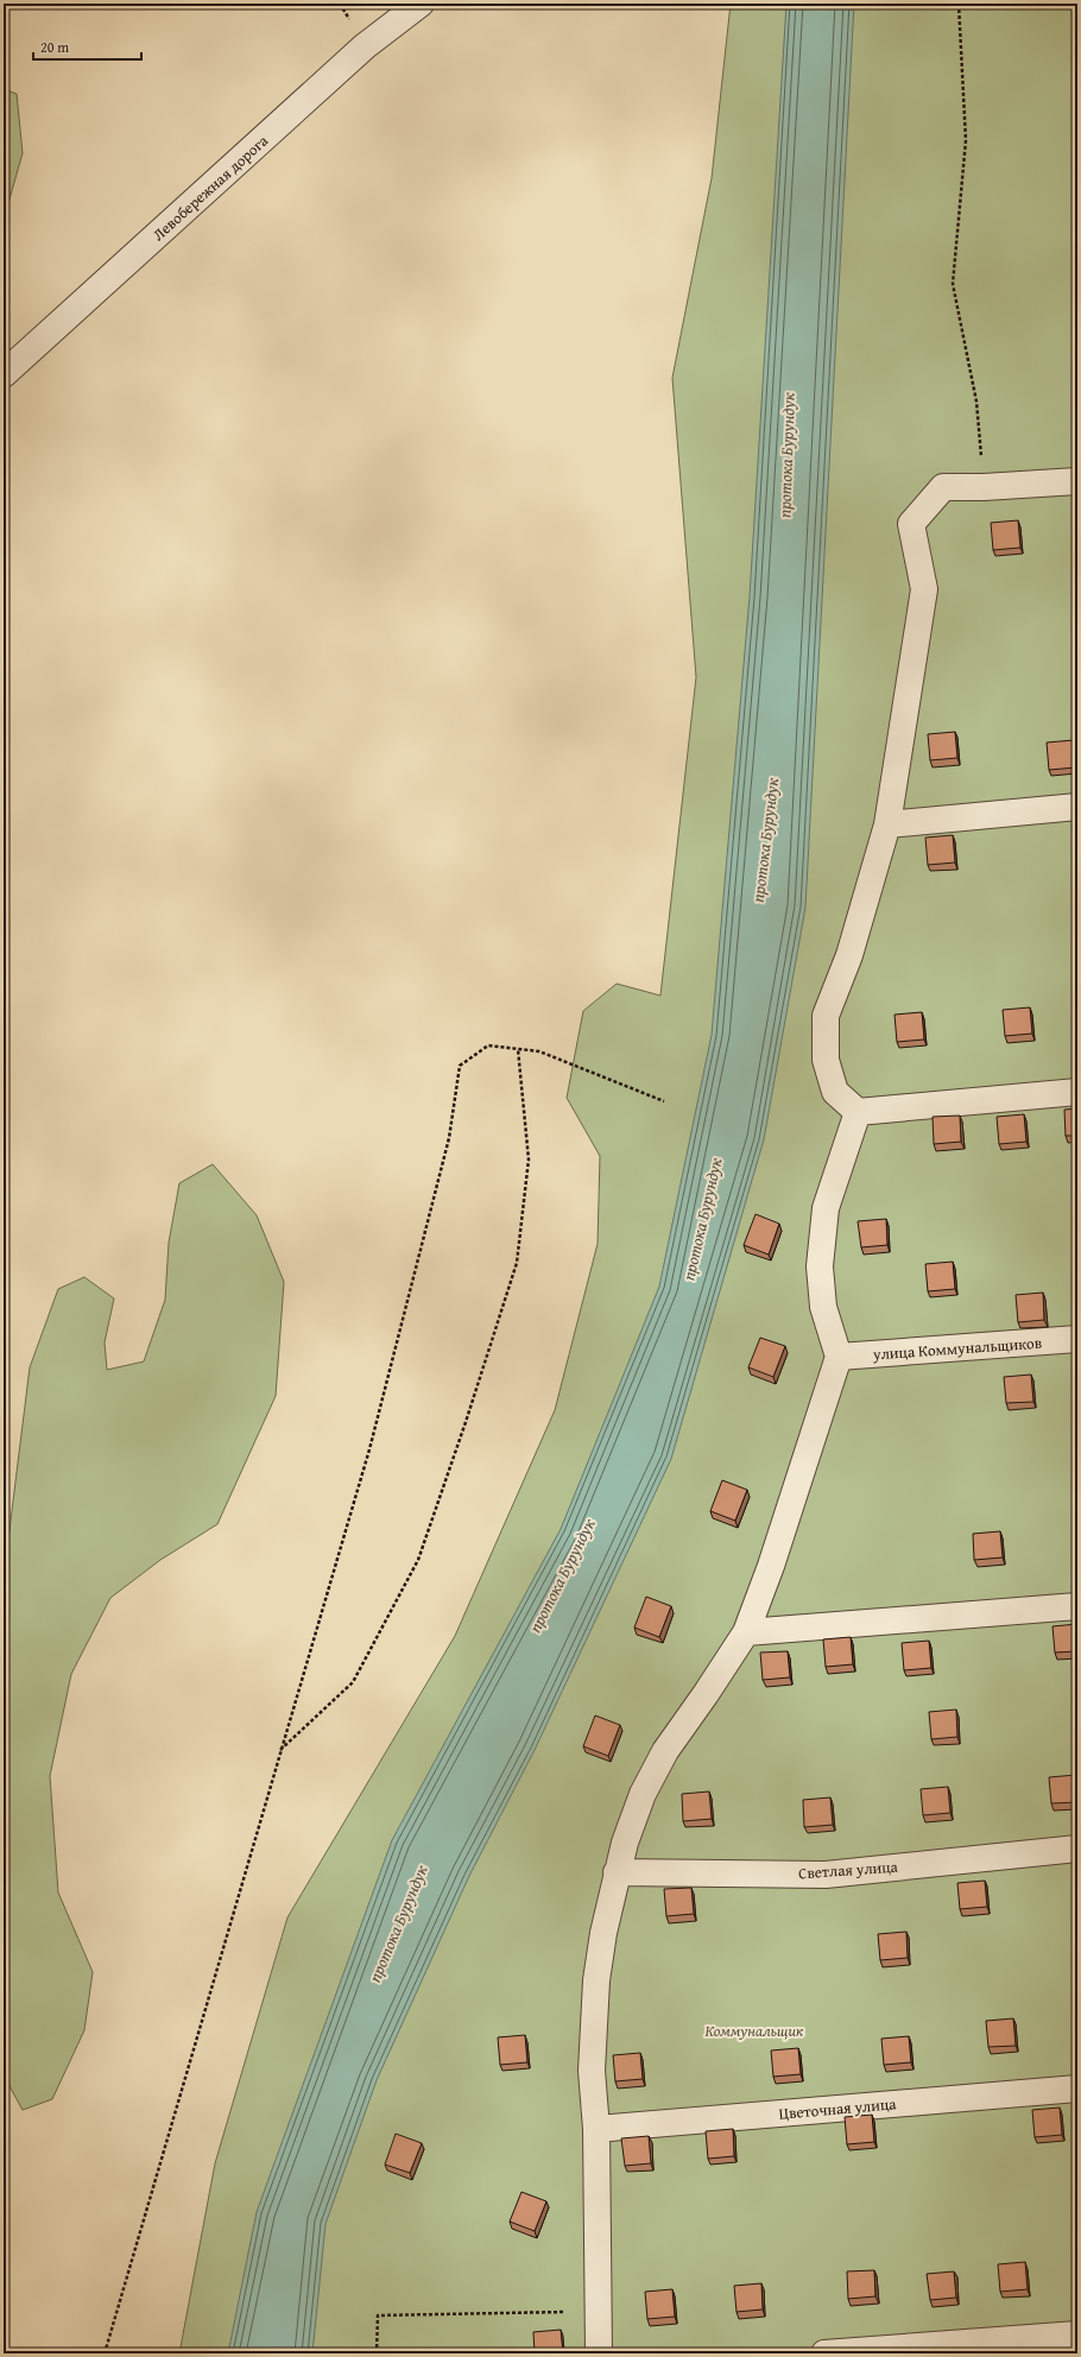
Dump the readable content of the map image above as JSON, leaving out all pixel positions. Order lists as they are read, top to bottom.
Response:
{
  "streets": {
    "street": [
      "Левобережная дорога",
      "улица Коммунальщиков",
      "Светлая улица",
      "Цветочная улица"
    ]
  },
  "water": ["протока Бурундук"],
  "parks": ["Коммунальщик"],
  "scale_bar": "20 m"
}
